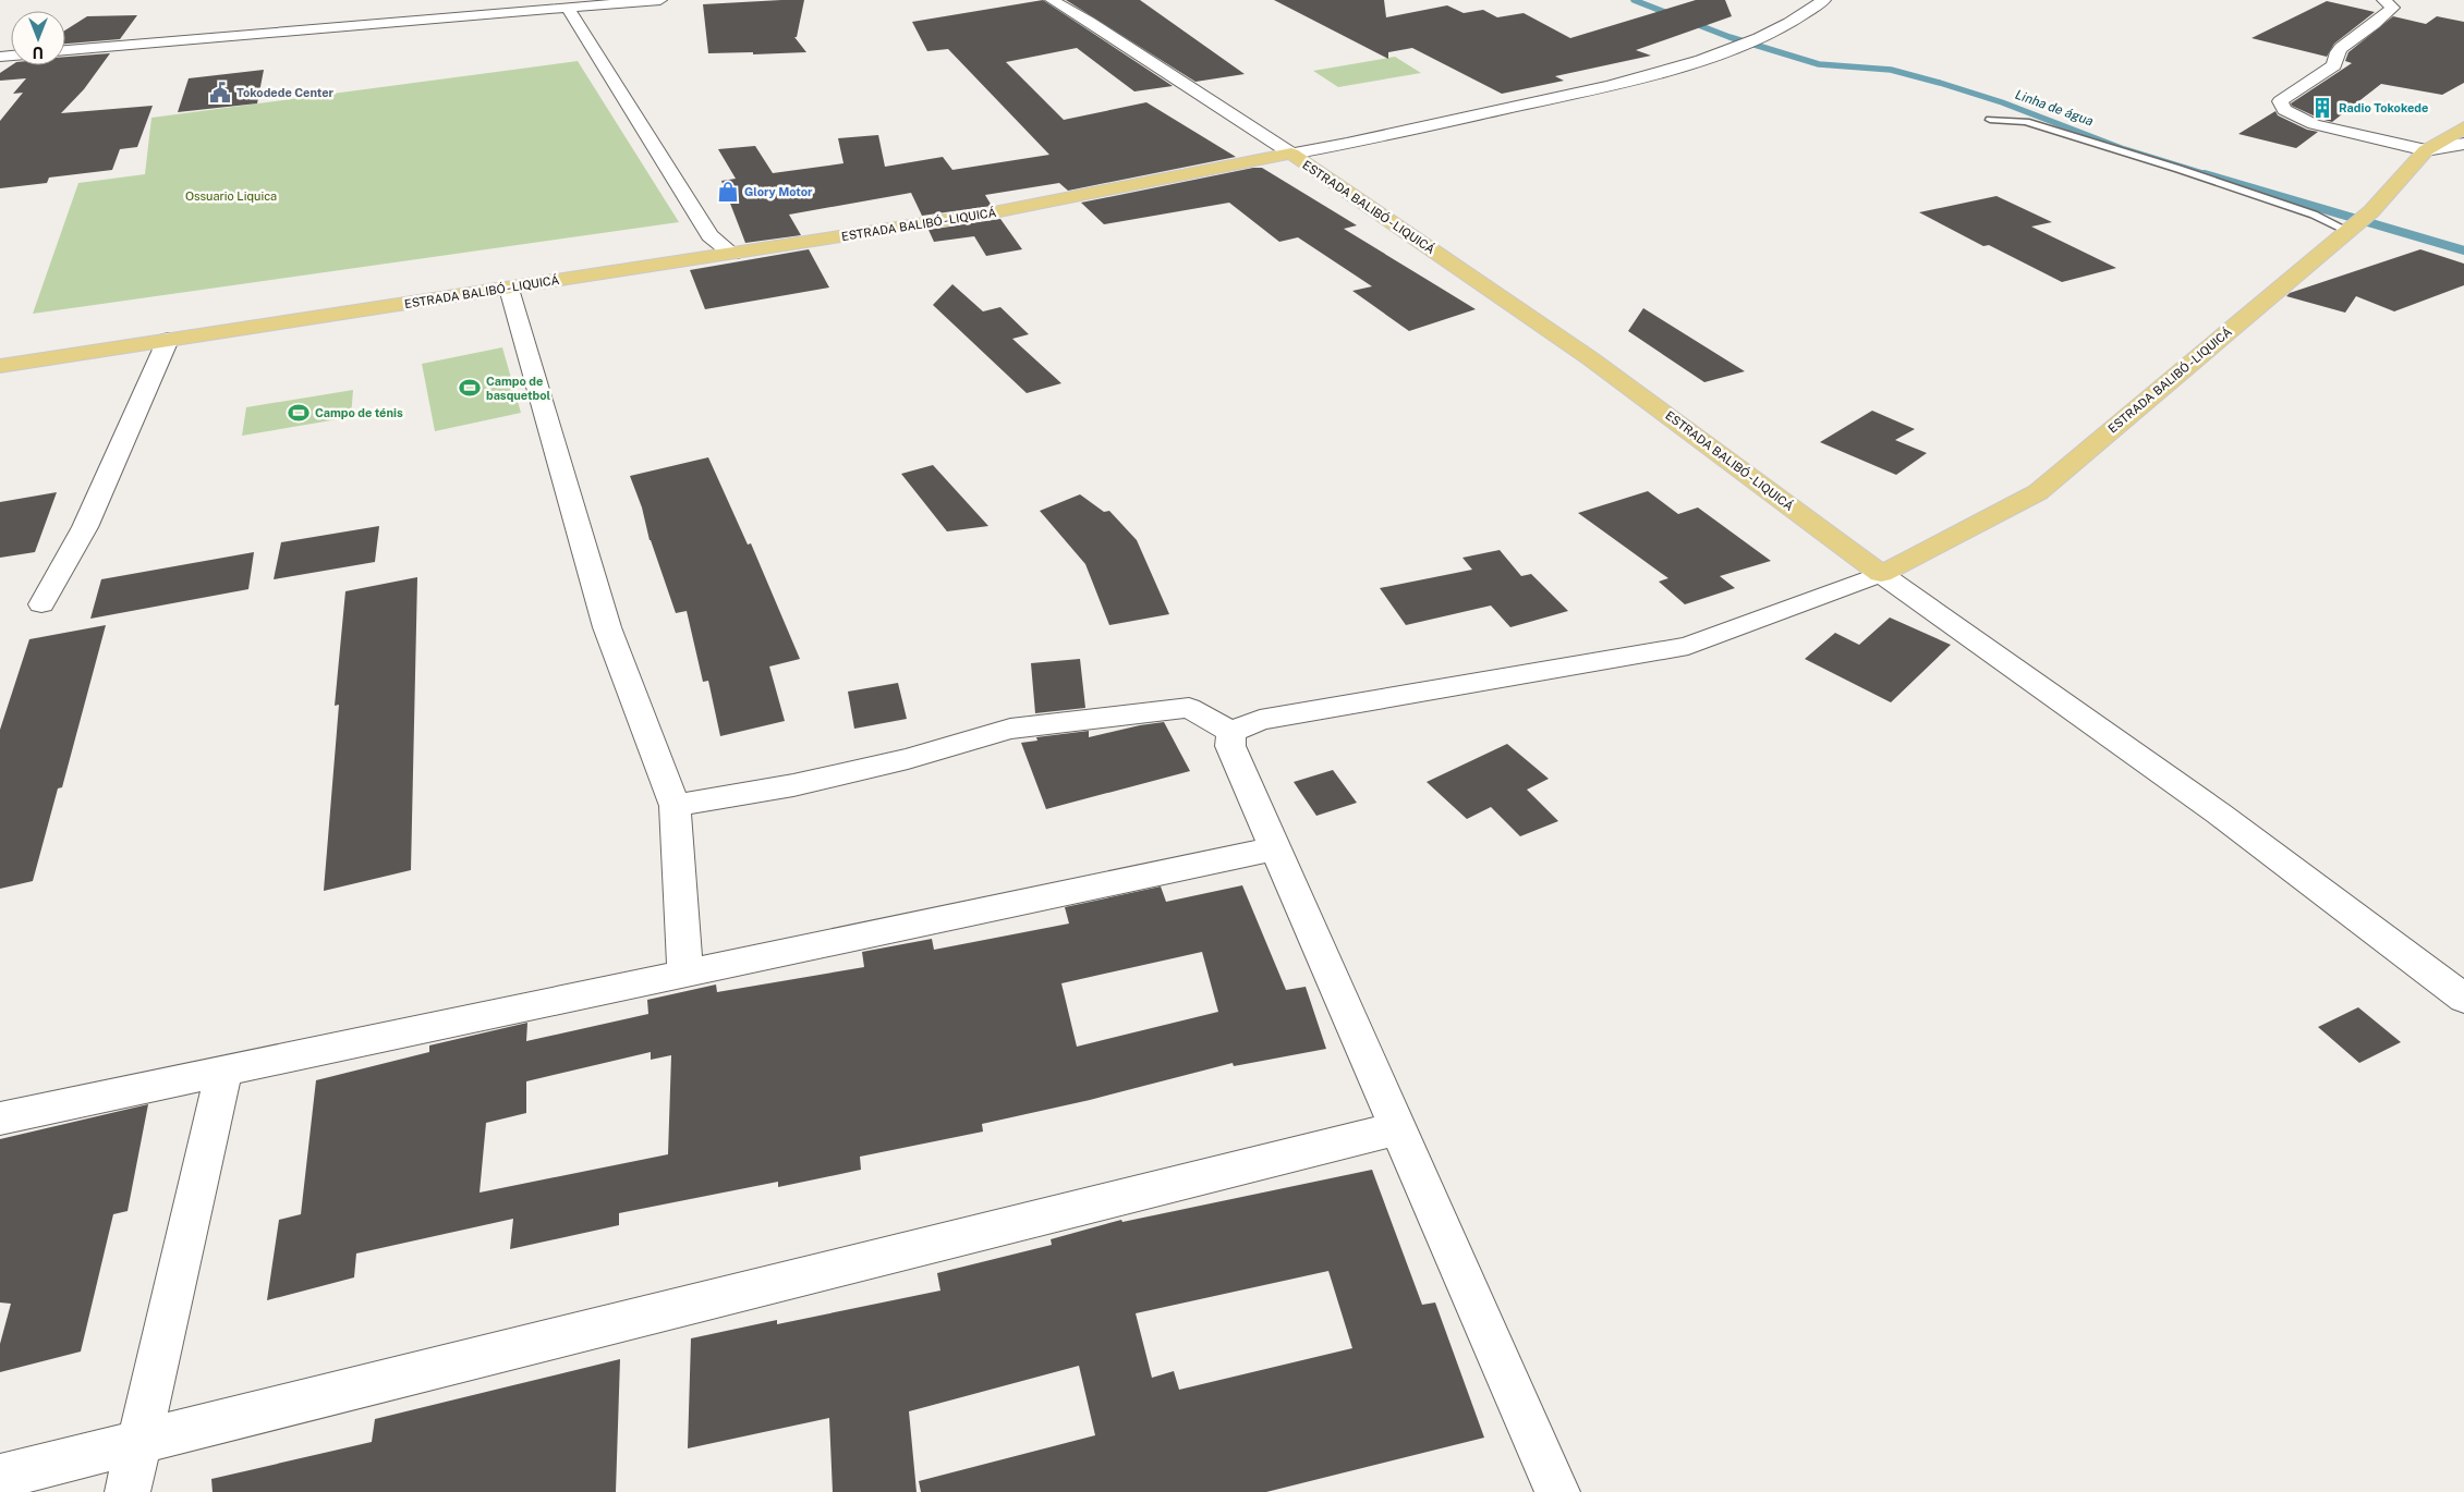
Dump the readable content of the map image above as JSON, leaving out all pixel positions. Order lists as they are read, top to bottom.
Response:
{
  "streets": {
    "main road": ["ESTRADA BALIBÓ - LIQUICÁ"]
  },
  "water": ["Linha de água"],
  "parks": ["Ossuario Liquica"],
  "places": {
    "public building": ["Tokodede Center"],
    "building": ["Radio Tokokede"],
    "shop": ["Glory Motor"],
    "sports": ["Campo de basquetbol", "Campo de ténis"]
  },
  "north": "bottom"
}
